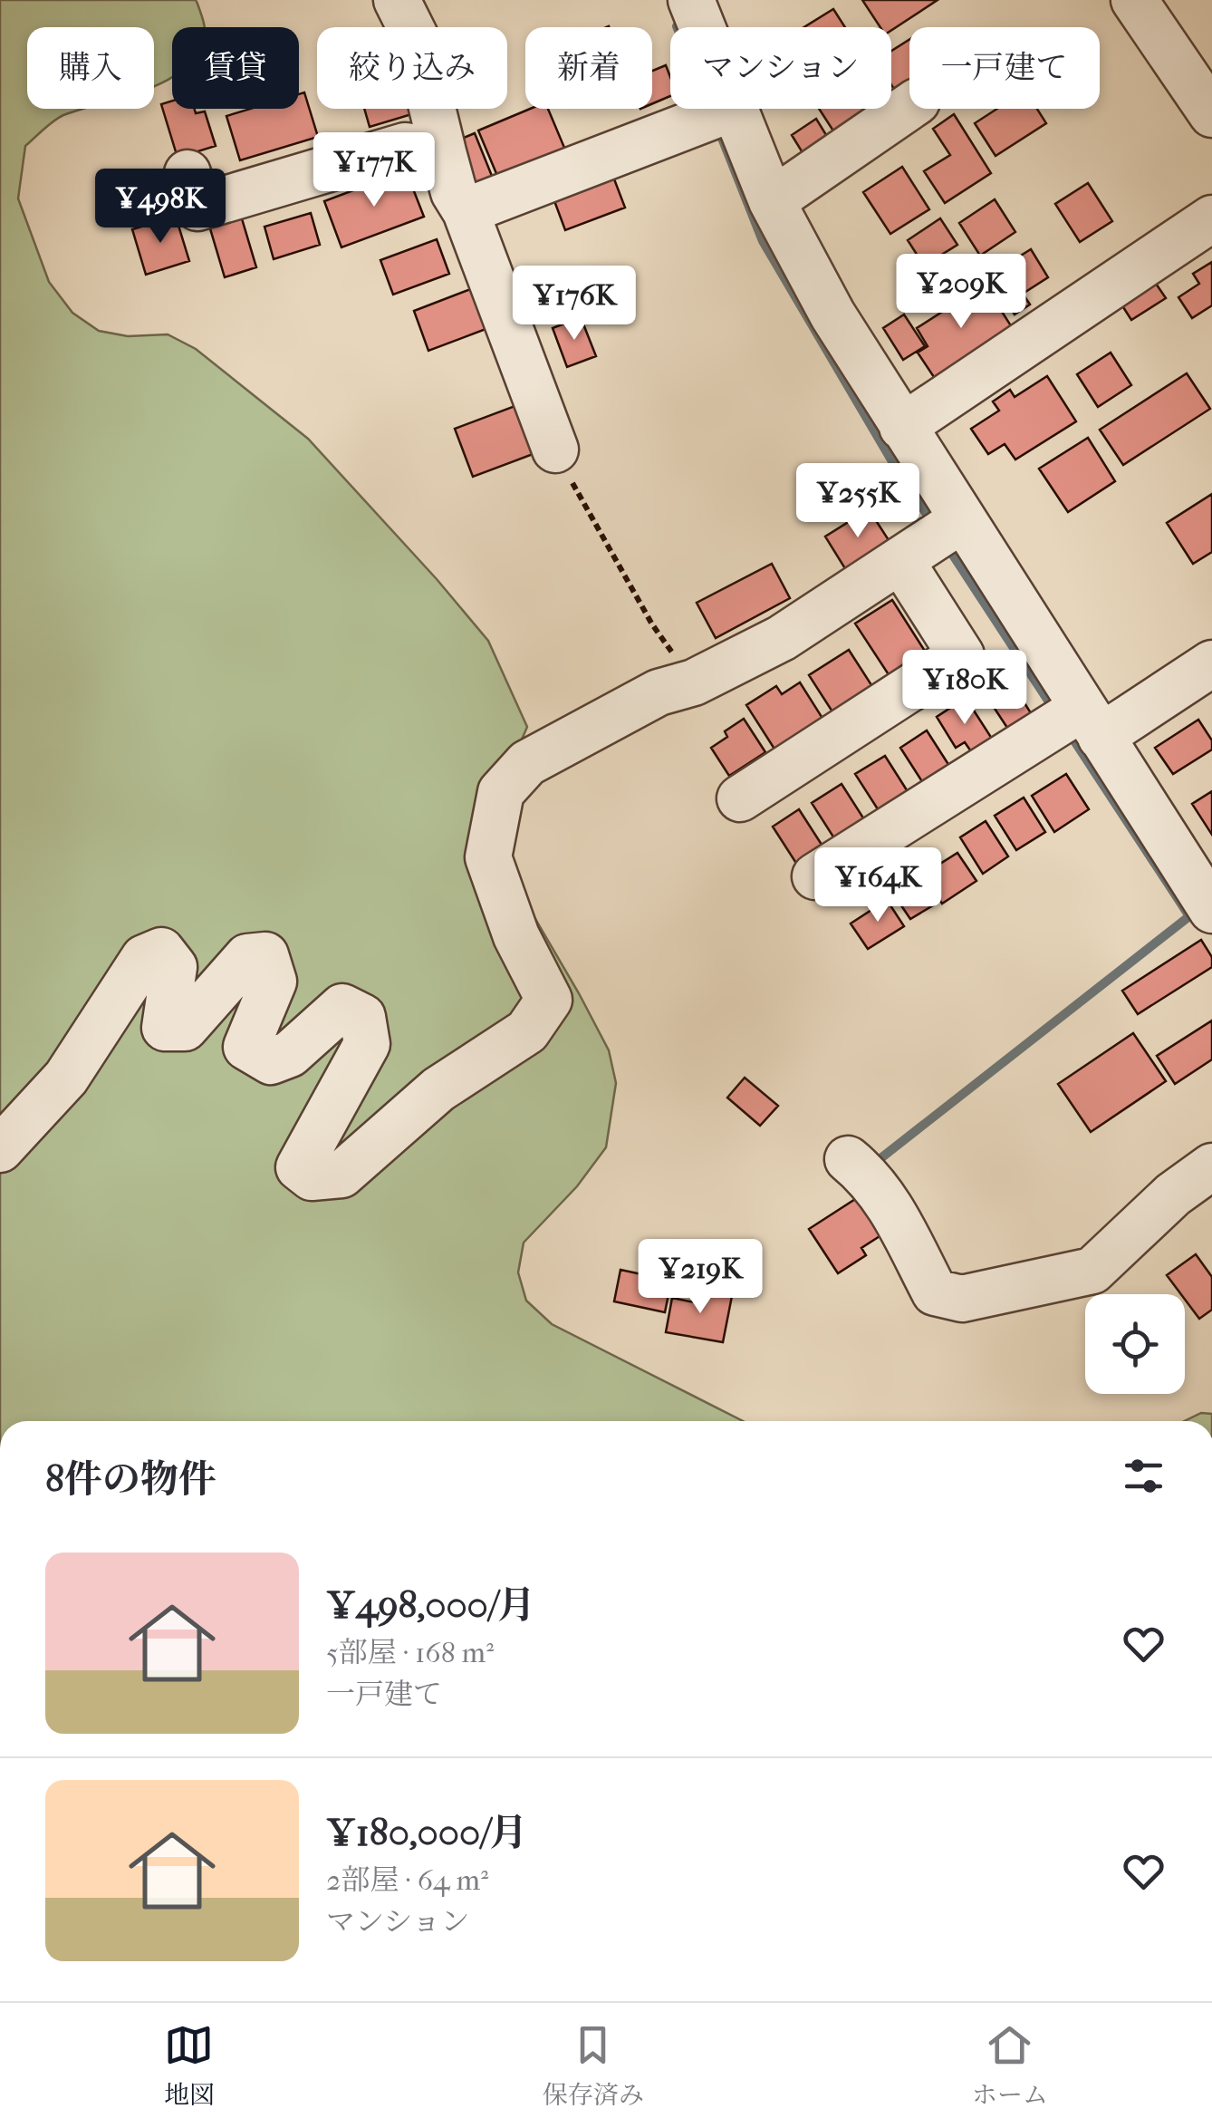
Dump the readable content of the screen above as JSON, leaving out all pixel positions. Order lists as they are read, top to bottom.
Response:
{
  "page": {
    "chip": [
      "購入",
      "賃貸",
      "絞り込み",
      "新着",
      "マンション",
      "一戸建て"
    ],
    "price": [
      "¥177K",
      "¥498K",
      "¥209K",
      "¥176K",
      "¥255K",
      "¥180K",
      "¥164K",
      "¥219K"
    ],
    "heading": "8件の物件",
    "list": [
      {
        "name": "¥498,000/月",
        "note": "5部屋 · 168 m² · 一戸建て"
      },
      {
        "name": "¥180,000/月",
        "note": "2部屋 · 64 m² · マンション"
      }
    ],
    "tabs": ["地図", "保存済み", "ホーム"]
  }
}
